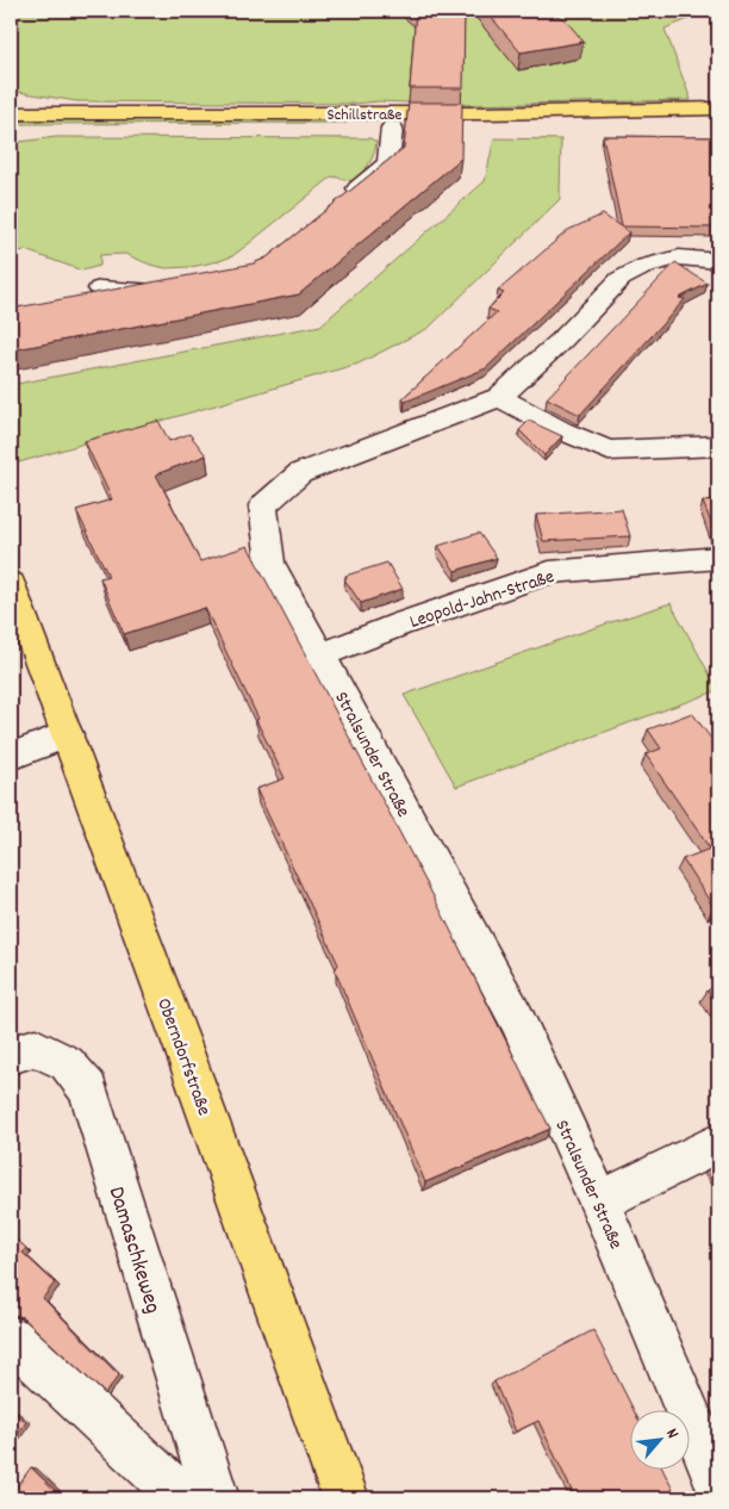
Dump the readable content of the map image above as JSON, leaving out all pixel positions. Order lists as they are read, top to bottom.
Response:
{
  "streets": {
    "main road": ["Schillstraße", "Oberndorfstraße"],
    "street": ["Leopold-Jahn-Straße", "Stralsunder Straße", "Damaschkeweg"]
  },
  "crossings": [
    ["Leopold-Jahn-Straße", "Stralsunder Straße"]
  ],
  "north": "top right"
}
